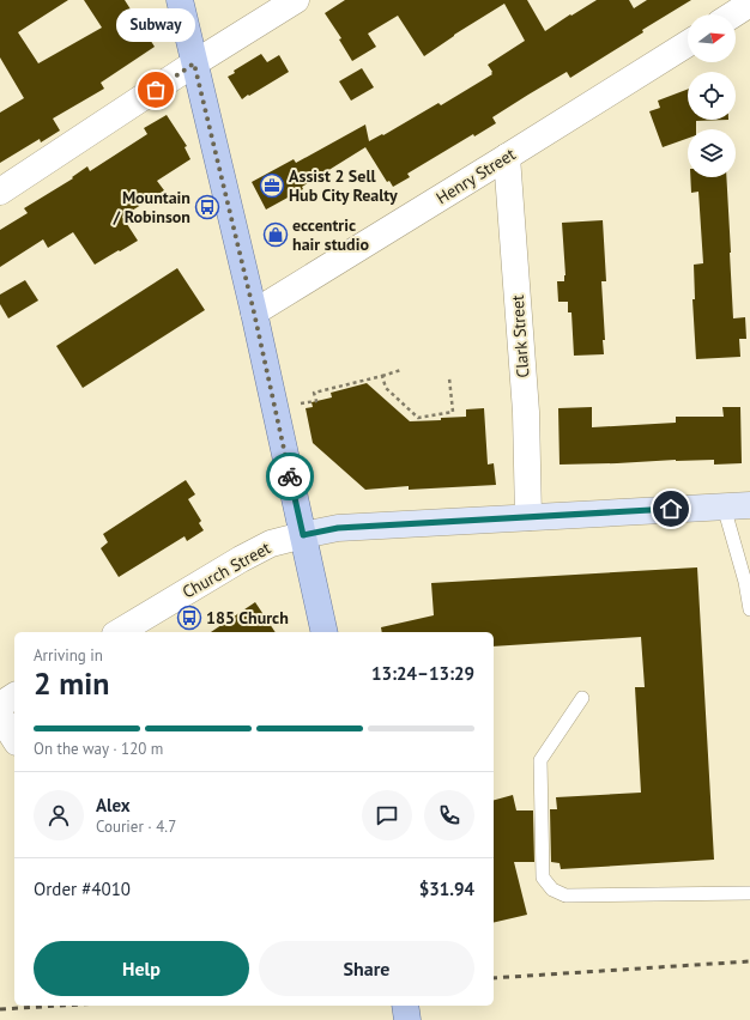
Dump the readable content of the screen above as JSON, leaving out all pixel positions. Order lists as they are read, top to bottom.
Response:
{
  "streets": {
    "street": ["Henry Street", "Clark Street", "Church Street"]
  },
  "crossings": [
    ["Henry Street", "Clark Street"],
    ["Clark Street", "Church Street"]
  ],
  "places": {
    "other": ["Subway"],
    "office": ["Assist 2 Sell Hub City Realty"],
    "bus stop": ["Mountain / Robinson", "185 Church"],
    "shop": ["eccentric hair studio"]
  },
  "north": "right",
  "page": {
    "bubble": "Subway",
    "heading": ["2 min", "Arriving in", "13:24–13:29"],
    "panel": [
      "Alex",
      "Courier · 4.7",
      "Order #4010",
      "$31.94"
    ],
    "bar": "On the way · 120 m",
    "buttons": ["Help", "Share"]
  }
}
